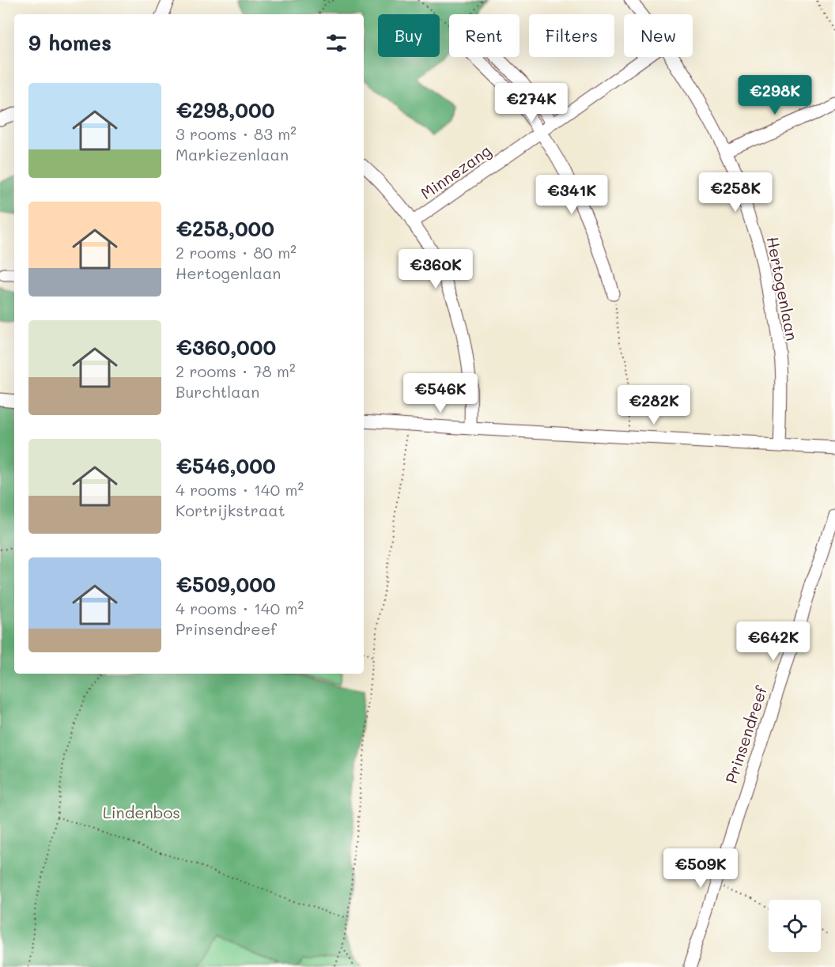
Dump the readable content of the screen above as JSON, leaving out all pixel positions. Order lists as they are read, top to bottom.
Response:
{
  "streets": {
    "street": ["Minnezang", "Hertogenlaan", "Prinsendreef"]
  },
  "parks": ["Lindenbos"],
  "page": {
    "chip": [
      "Buy",
      "Rent",
      "Filters",
      "New"
    ],
    "heading": "9 homes",
    "list": [
      {
        "name": "€298,000",
        "note": "3 rooms · 83 m² · Markiezenlaan"
      },
      {
        "name": "€258,000",
        "note": "2 rooms · 80 m² · Hertogenlaan"
      },
      {
        "name": "€360,000",
        "note": "2 rooms · 78 m² · Burchtlaan"
      },
      {
        "name": "€546,000",
        "note": "4 rooms · 140 m² · Kortrijkstraat"
      },
      {
        "name": "€509,000",
        "note": "4 rooms · 140 m² · Prinsendreef"
      }
    ],
    "price": [
      "€298K",
      "€274K",
      "€258K",
      "€341K",
      "€360K",
      "€546K",
      "€282K",
      "€642K",
      "€509K"
    ]
  }
}
